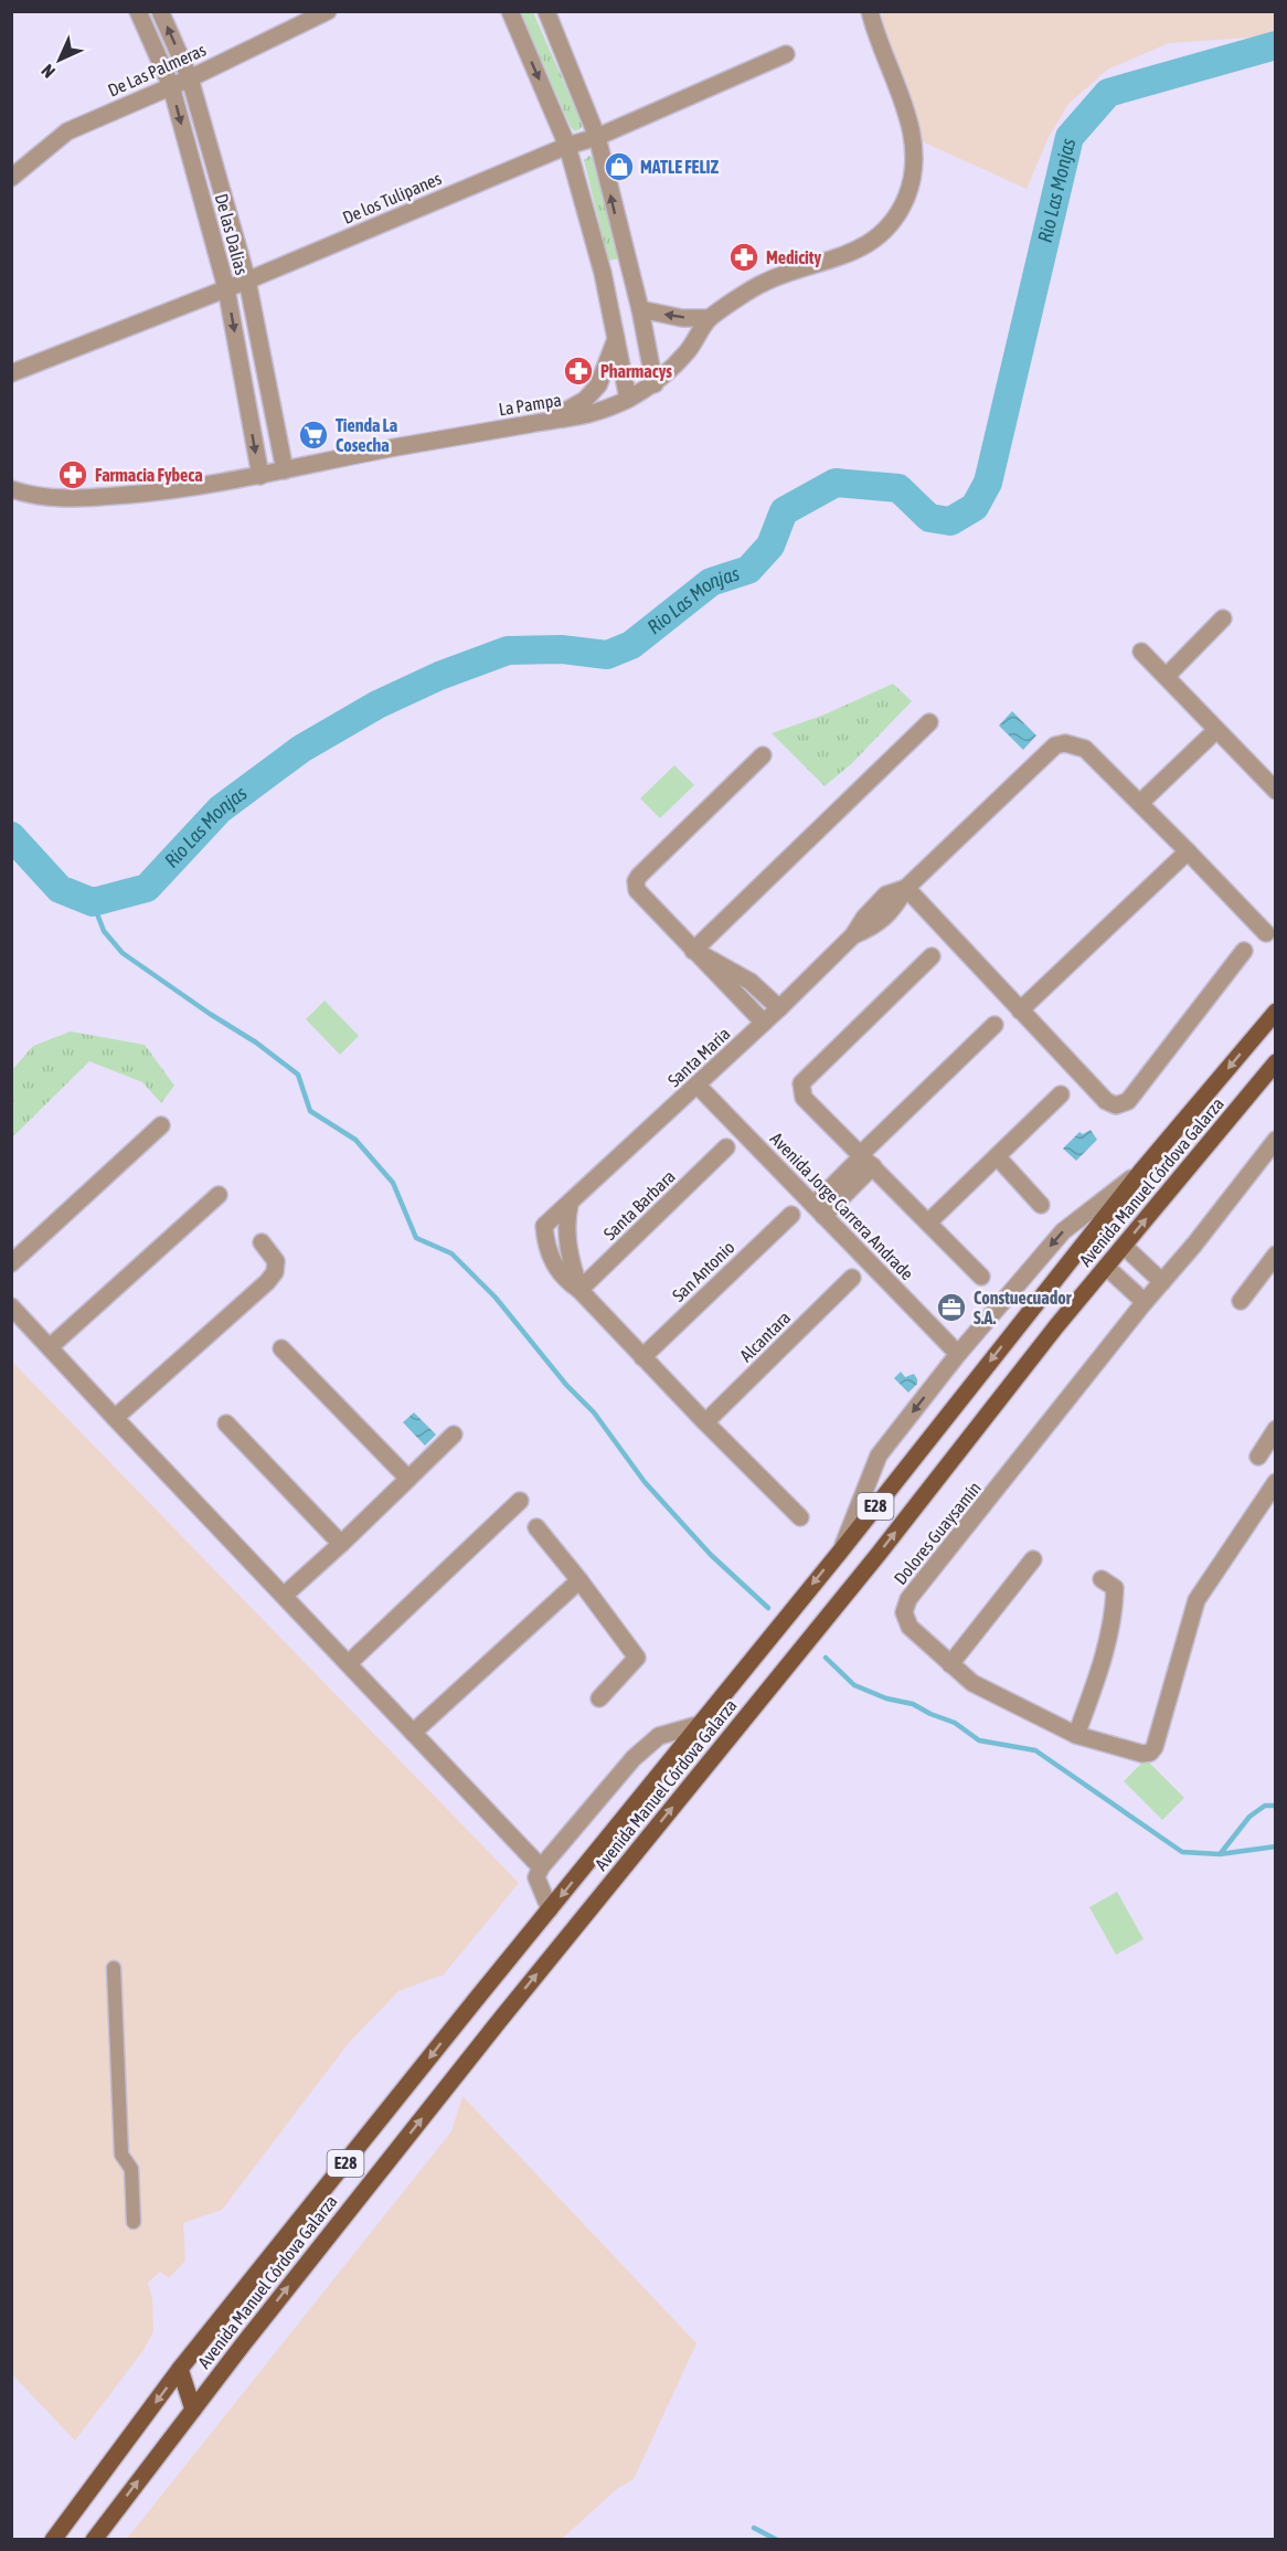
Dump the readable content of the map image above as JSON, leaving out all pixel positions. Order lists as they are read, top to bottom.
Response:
{
  "streets": {
    "main road": ["Avenida Manuel Córdova Galarza", "E28"],
    "street": [
      "De Las Palmeras",
      "De los Tulipanes",
      "De las Dalias",
      "La Pampa",
      "Santa Maria",
      "Santa Barbara",
      "Avenida Jorge Carrera Andrade",
      "San Antonio",
      "Alcantara",
      "Dolores Guaysamín"
    ]
  },
  "crossings": [
    ["De Las Palmeras", "De las Dalias"],
    ["De los Tulipanes", "De las Dalias"],
    ["De las Dalias", "La Pampa"],
    ["Santa Maria", "Santa Barbara"],
    ["Santa Maria", "Avenida Jorge Carrera Andrade"],
    ["Santa Maria", "San Antonio"],
    ["Santa Maria", "Alcantara"],
    ["Avenida Manuel Córdova Galarza", "Avenida Jorge Carrera Andrade"]
  ],
  "water": ["Rio Las Monjas"],
  "places": {
    "shop": ["MATLE FELIZ"],
    "pharmacy": ["Medicity", "Pharmacys", "Farmacia Fybeca"],
    "supermarket": ["Tienda La Cosecha"],
    "office": ["Constuecuador S.A."]
  },
  "north": "bottom left"
}
